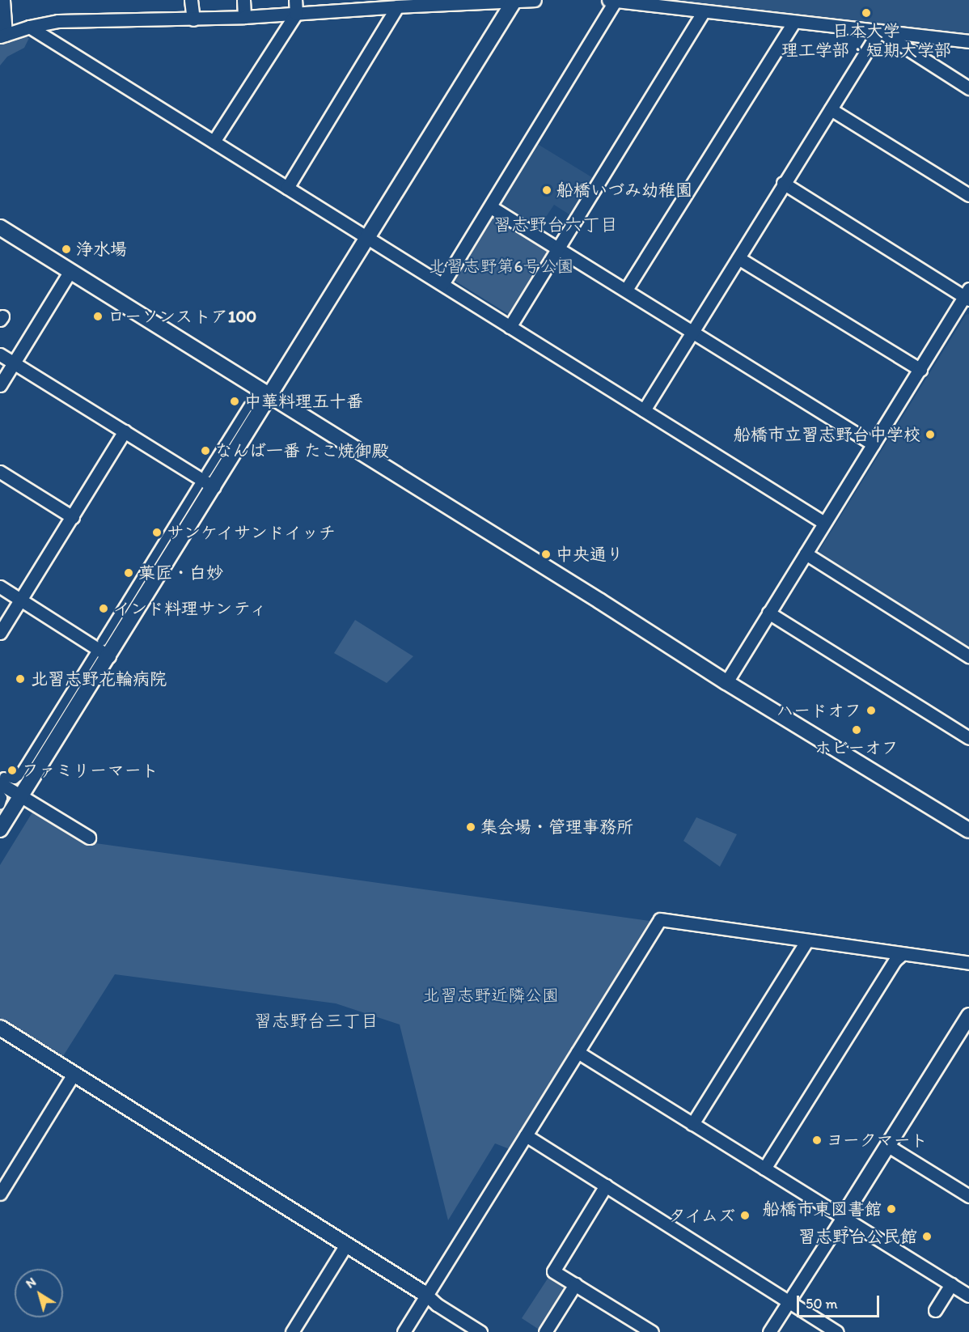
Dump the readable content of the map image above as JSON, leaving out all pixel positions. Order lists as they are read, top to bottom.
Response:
{
  "districts": ["習志野台六丁目", "習志野台三丁目"],
  "parks": ["北習志野第6号公園", "北習志野近隣公園"],
  "places": [
    "日本大学 理工学部・短期大学部",
    "船橋いづみ幼稚園",
    "浄水場",
    "ローソンストア100",
    "中華料理五十番",
    "船橋市立習志野台中学校",
    "なんば一番 たこ焼御殿",
    "サンケイサンドイッチ",
    "中央通り",
    "菓匠・白妙",
    "インド料理サンティ",
    "北習志野花輪病院",
    "ハードオフ",
    "ホビーオフ",
    "ファミリーマート",
    "集会場・管理事務所",
    "ヨークマート",
    "船橋市東図書館",
    "タイムズ",
    "習志野台公民館"
  ],
  "scale_bar": "50 m",
  "north": "top left"
}
